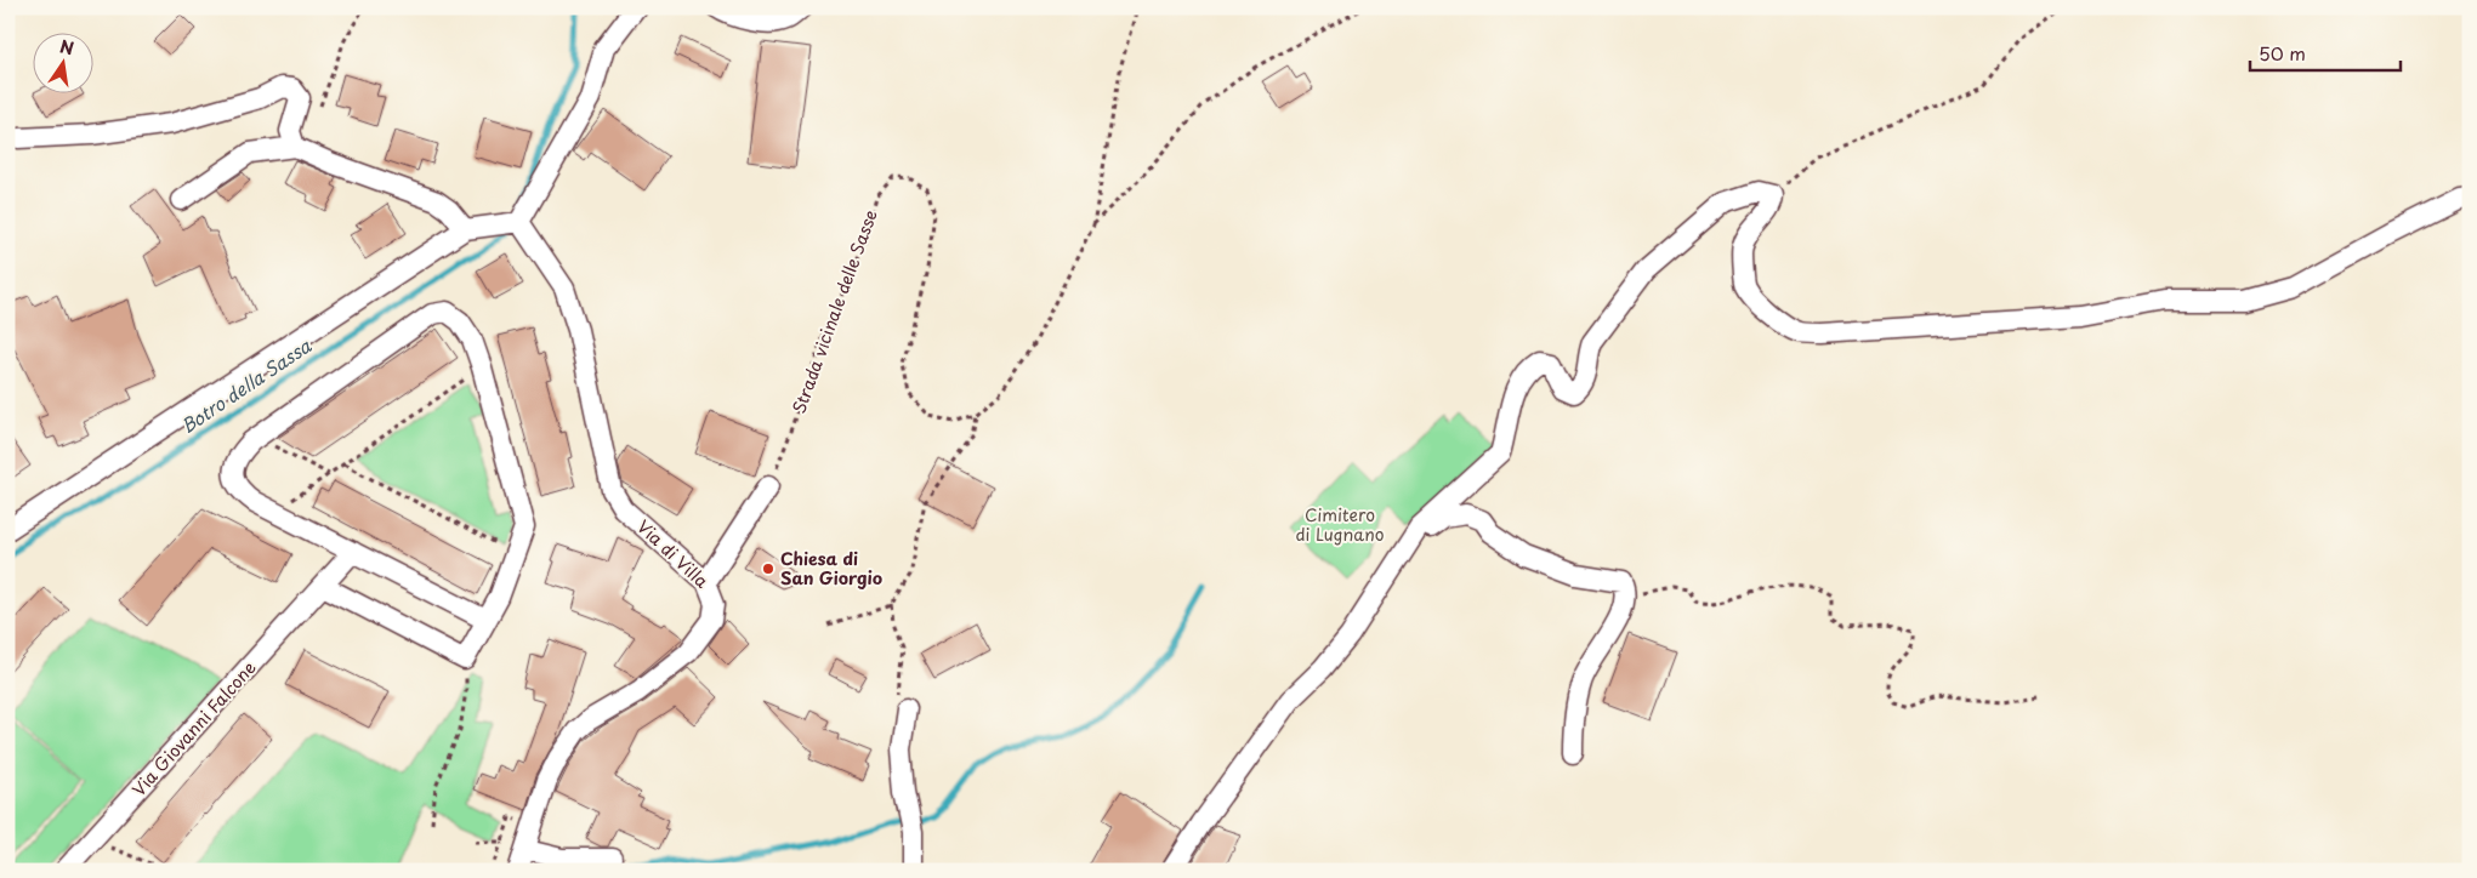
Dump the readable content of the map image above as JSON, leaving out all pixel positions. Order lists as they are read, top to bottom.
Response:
{
  "streets": {
    "street": ["Via di Villa", "Via Giovanni Falcone"],
    "path": ["Strada vicinale delle Sasse"]
  },
  "water": ["Botro della Sassa"],
  "parks": ["Cimitero di Lugnano"],
  "places": ["Chiesa di San Giorgio"],
  "scale_bar": "50 m",
  "north": "top"
}
